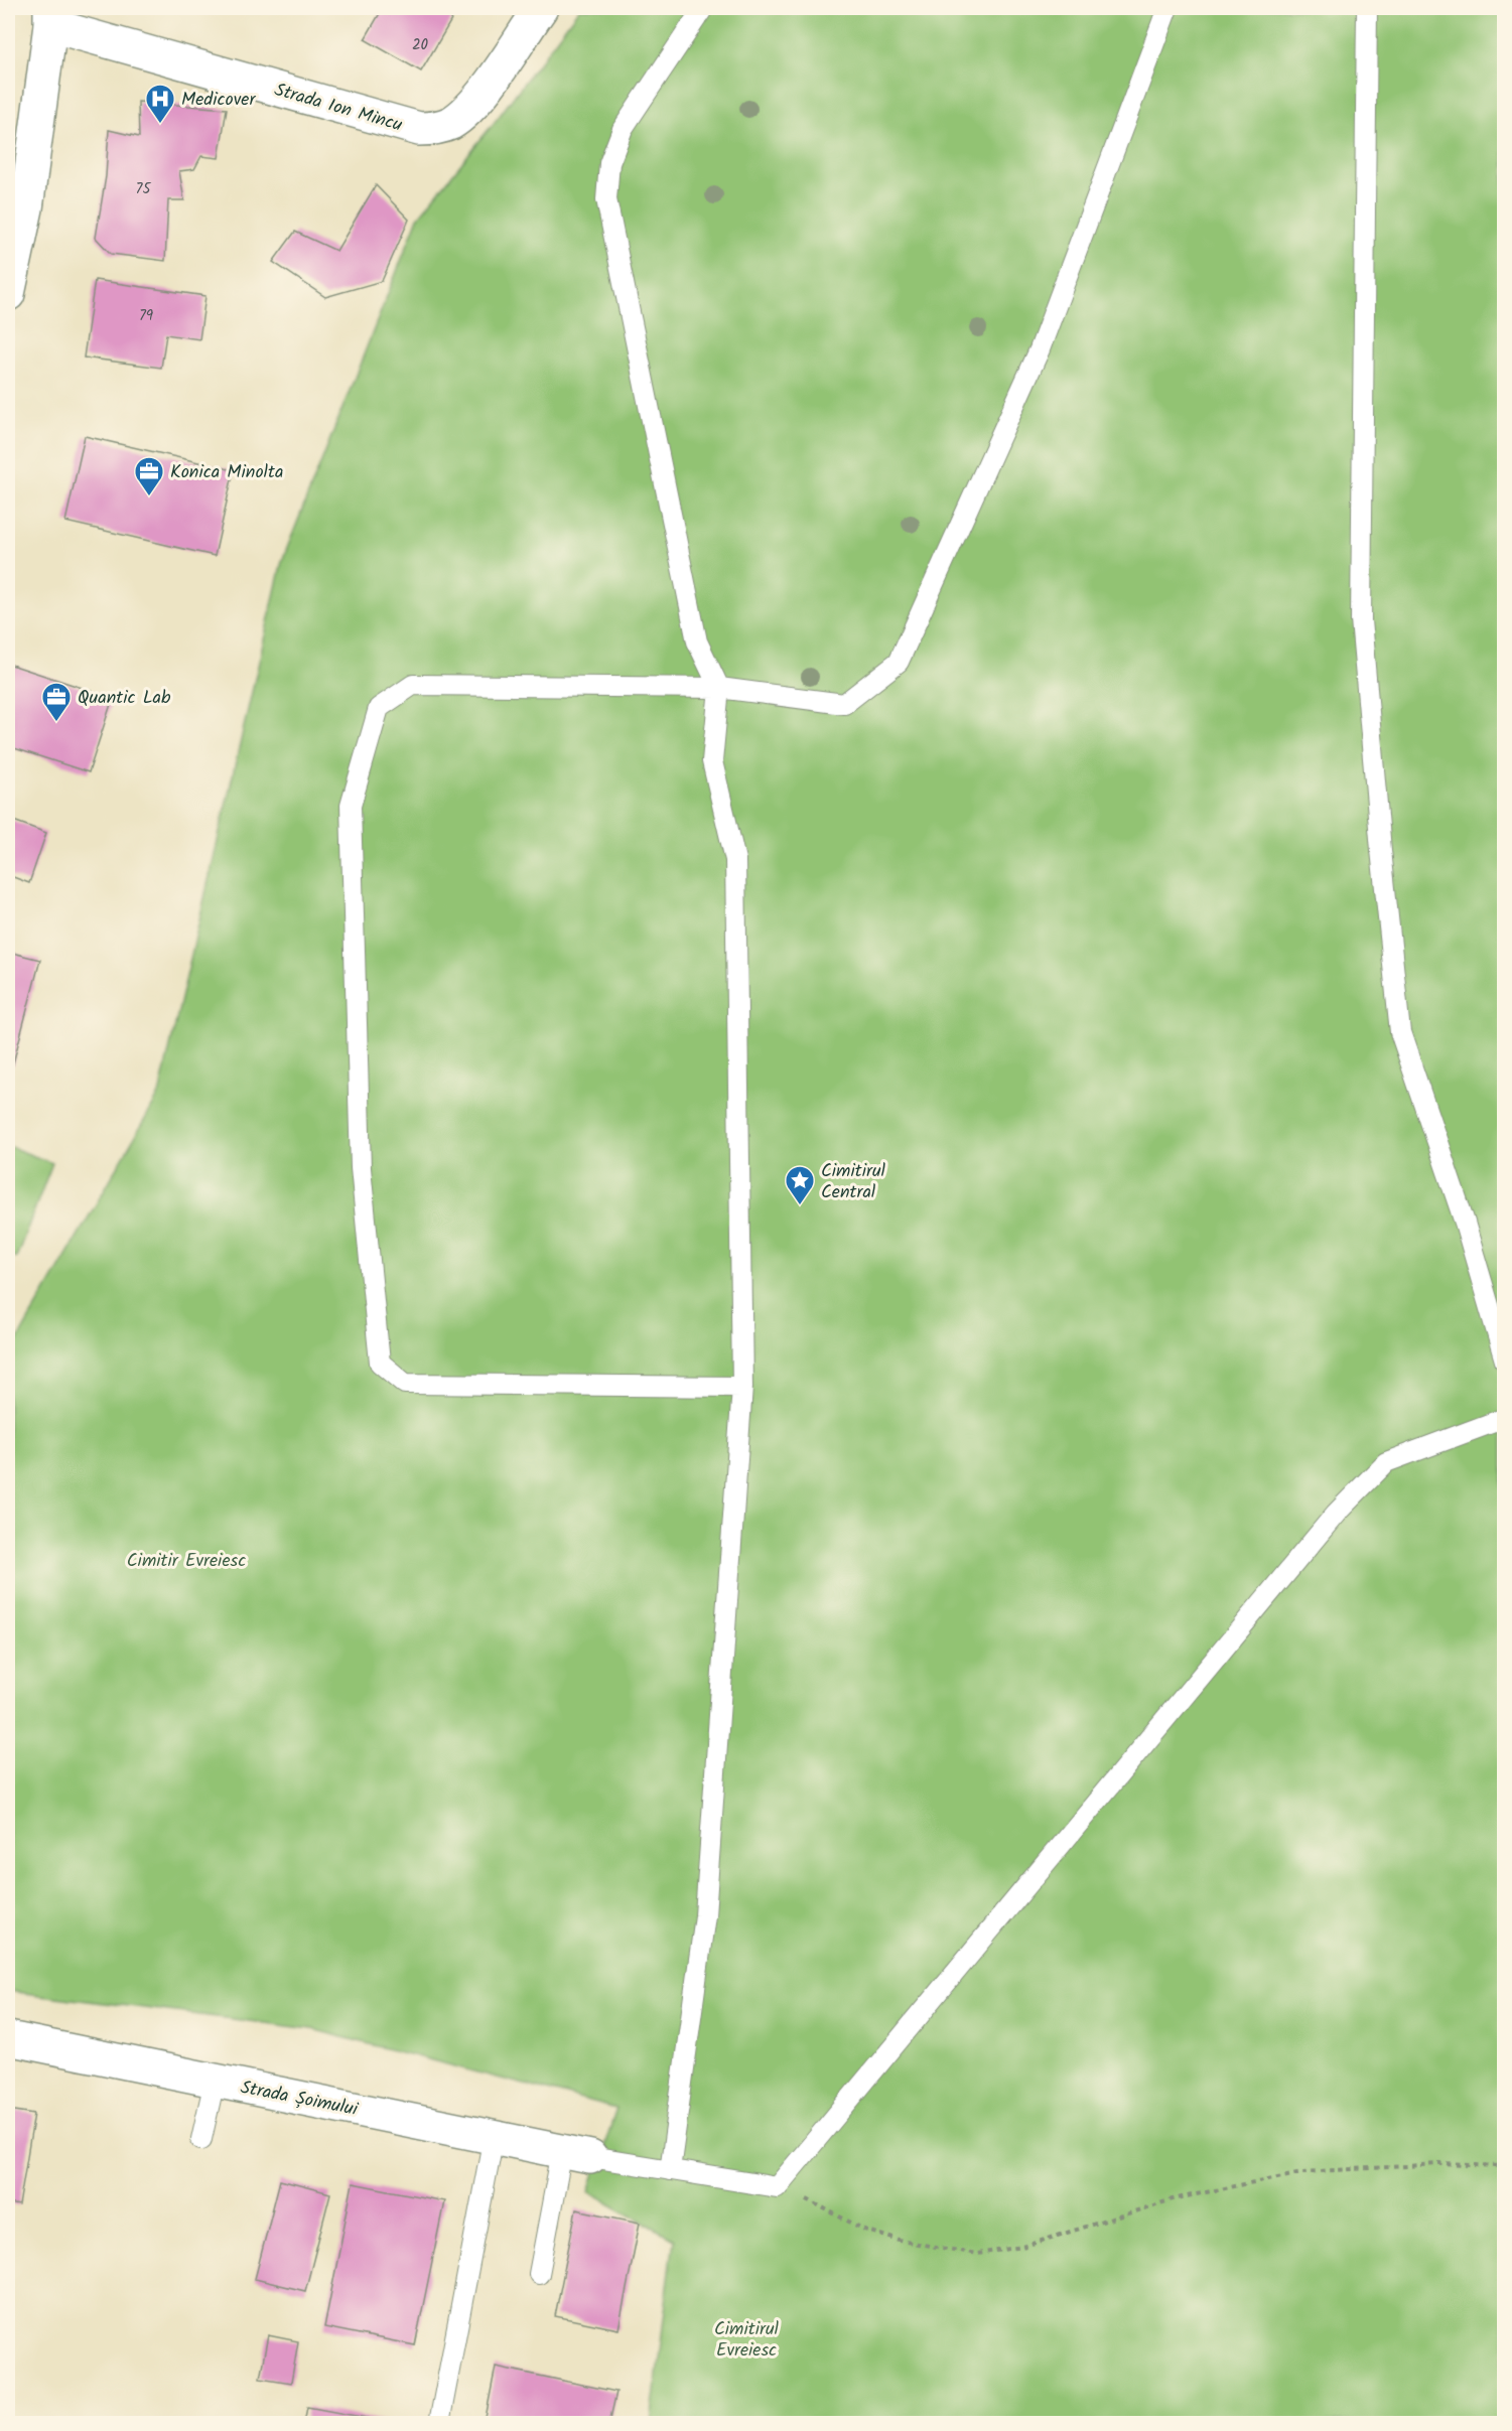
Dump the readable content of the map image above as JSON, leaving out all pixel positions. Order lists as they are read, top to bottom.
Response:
{
  "streets": {
    "street": ["Strada Ion Mincu", "Strada Șoimului"]
  },
  "parks": ["Cimitir Evreiesc", "Cimitirul Evreiesc"],
  "places": {
    "hospital": ["Medicover"],
    "office": ["Konica Minolta", "Quantic Lab"],
    "place": ["Cimitirul Central"]
  },
  "house_numbers": ["20", "75", "79"]
}
